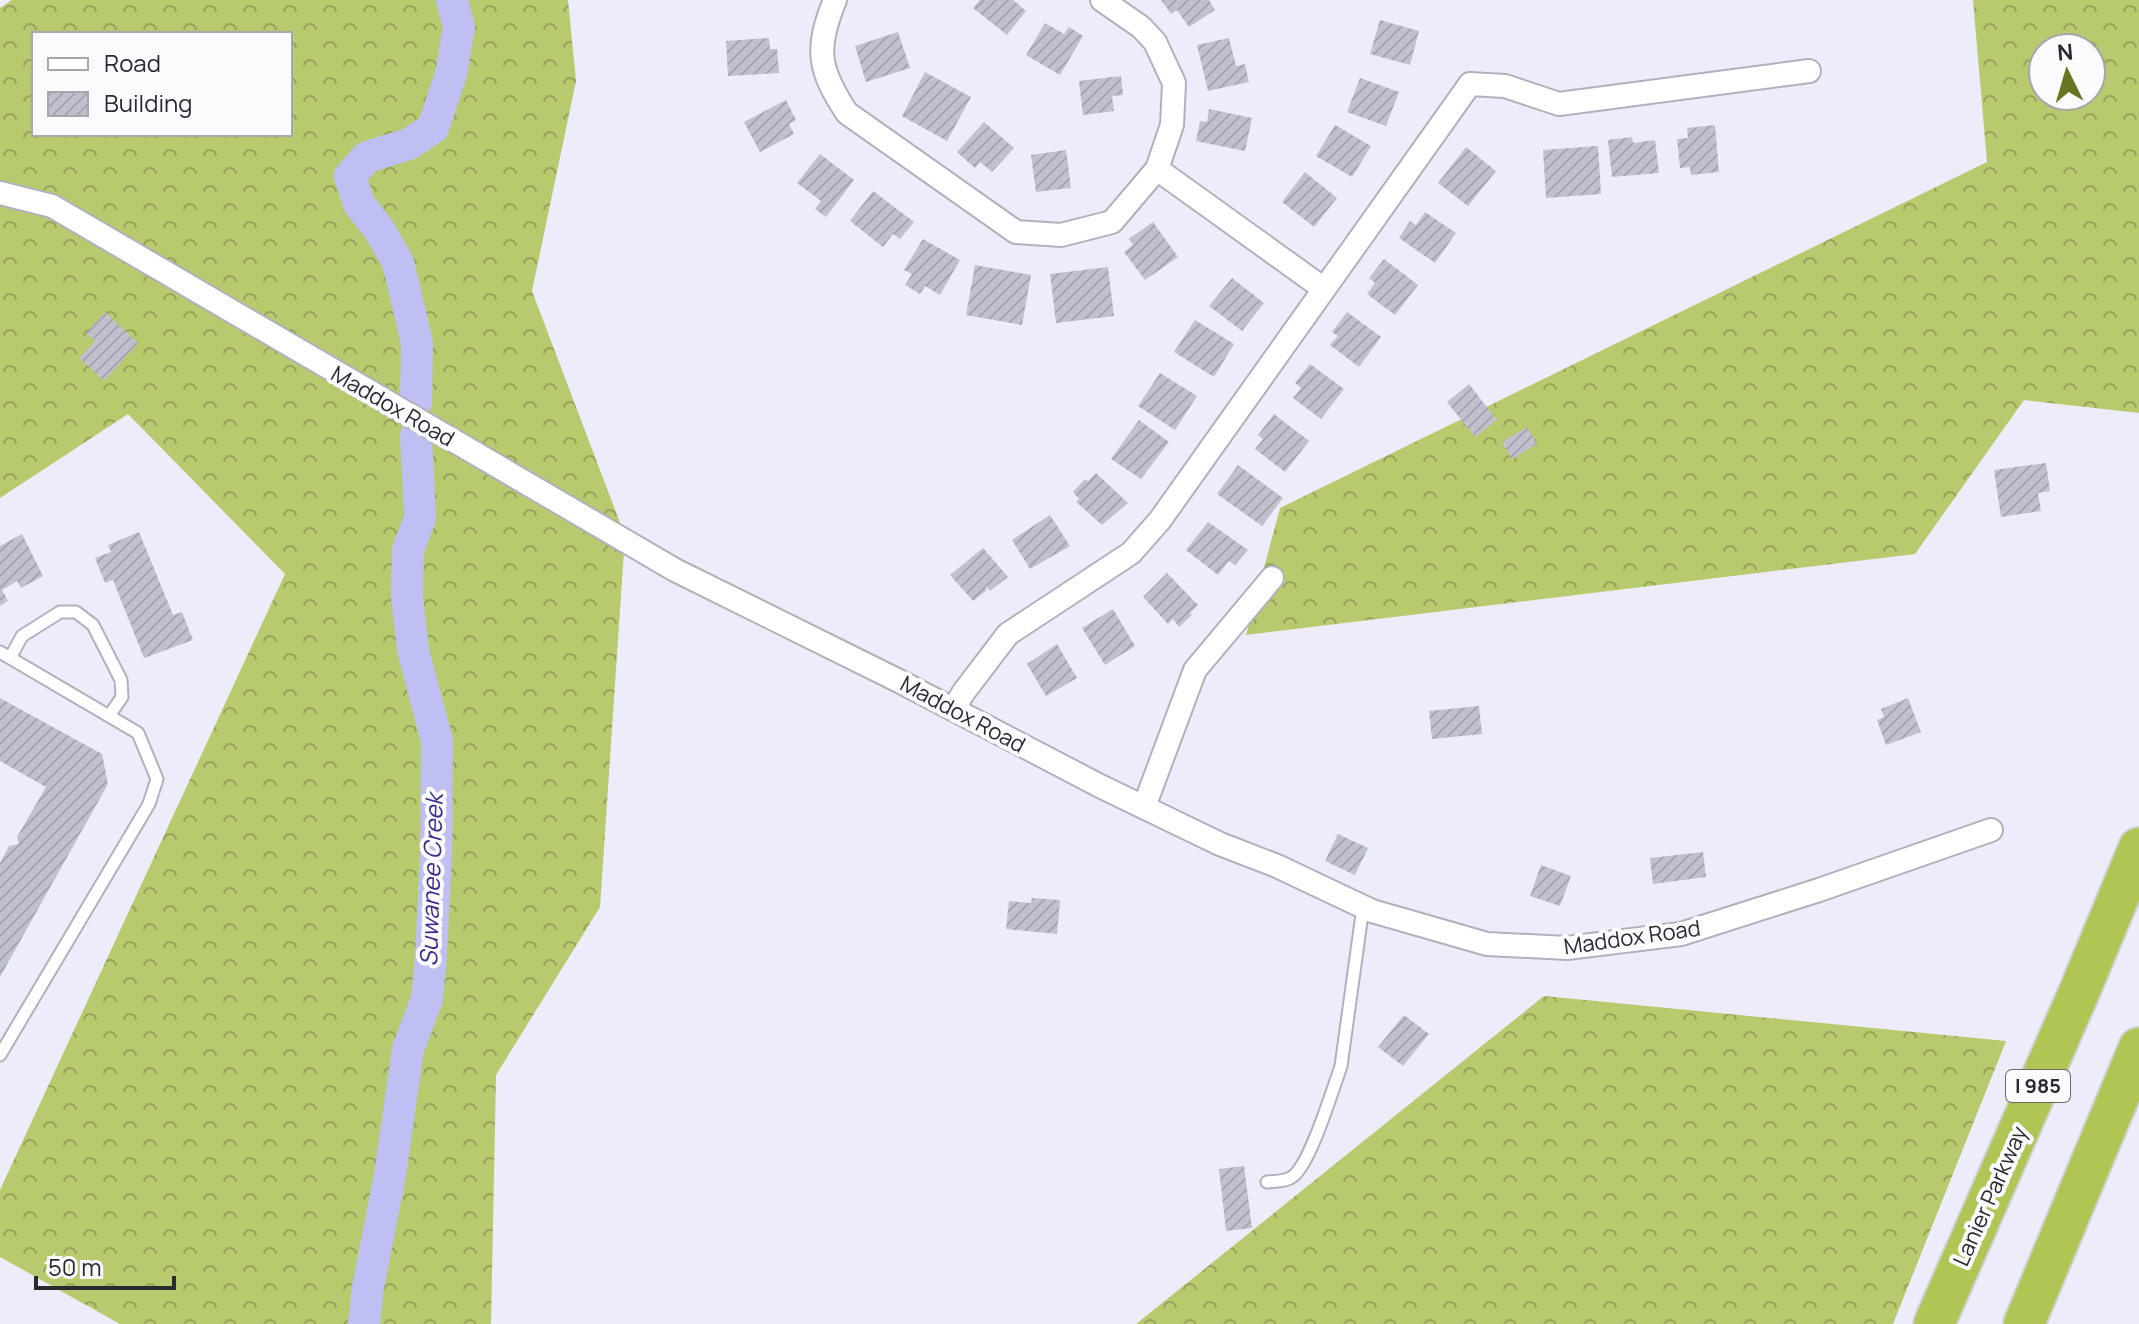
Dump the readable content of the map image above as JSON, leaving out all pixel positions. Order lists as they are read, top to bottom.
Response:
{
  "streets": {
    "highway": ["I 985", "Lanier Parkway"],
    "street": ["Maddox Road"]
  },
  "water": ["Suwanee Creek"],
  "legend": ["Road", "Building"],
  "scale_bar": "50 m",
  "north": "top"
}
